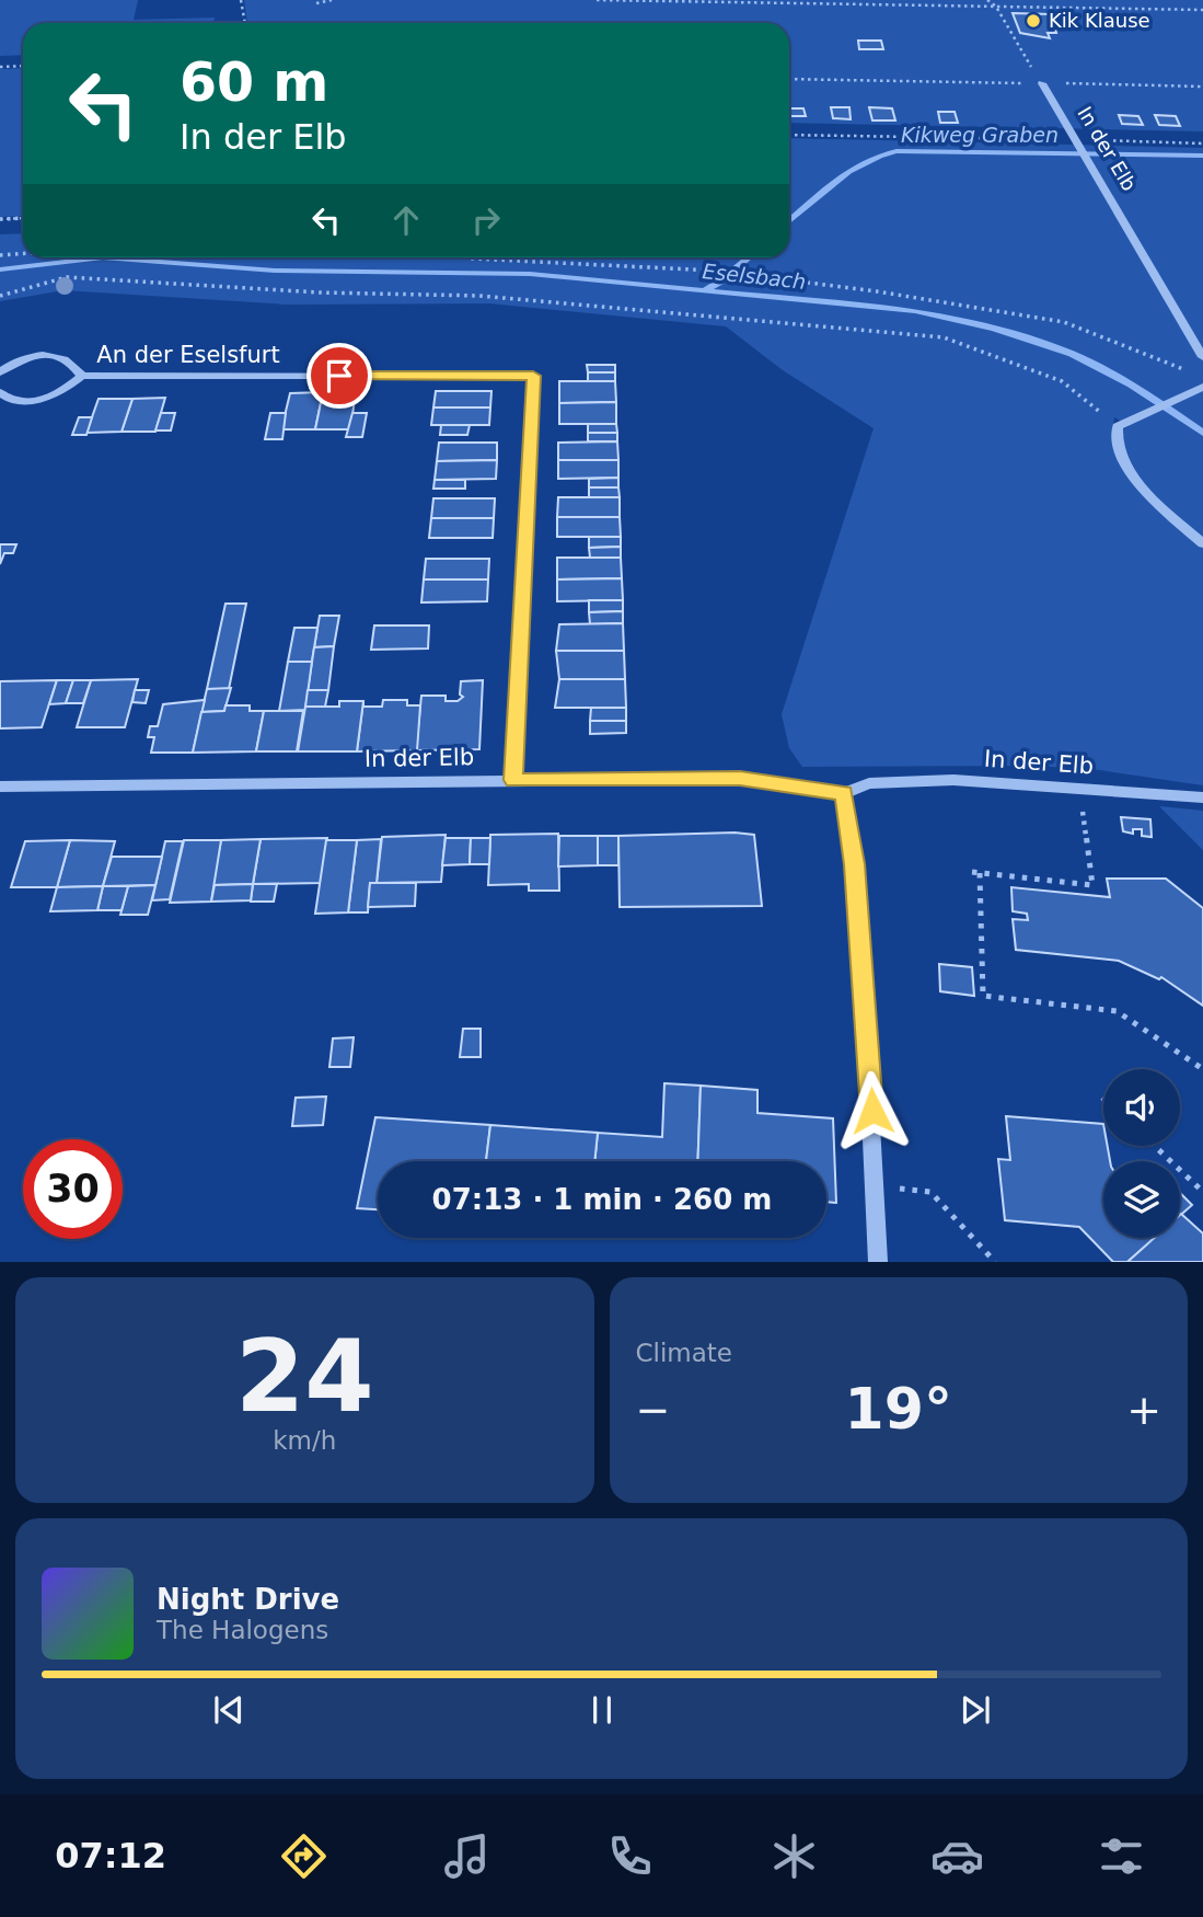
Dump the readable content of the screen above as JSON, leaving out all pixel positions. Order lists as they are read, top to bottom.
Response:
{
  "streets": {
    "street": ["In der Elb", "An der Eselsfurt"]
  },
  "crossings": [
    ["In der Elb", "An der Eselsfurt"]
  ],
  "water": ["Kikweg Graben", "Eselsbach"],
  "places": ["Kik Klause"],
  "page": {
    "turn": ["60 m", "In der Elb"],
    "limit": "30",
    "trip": "07:13 · 1 min · 260 m",
    "tile": [
      ["24", "km/h"],
      "Climate"
    ],
    "heat": ["−", "19°", "+"],
    "song": ["Night Drive", "The Halogens"],
    "tabs": "07:12"
  }
}
